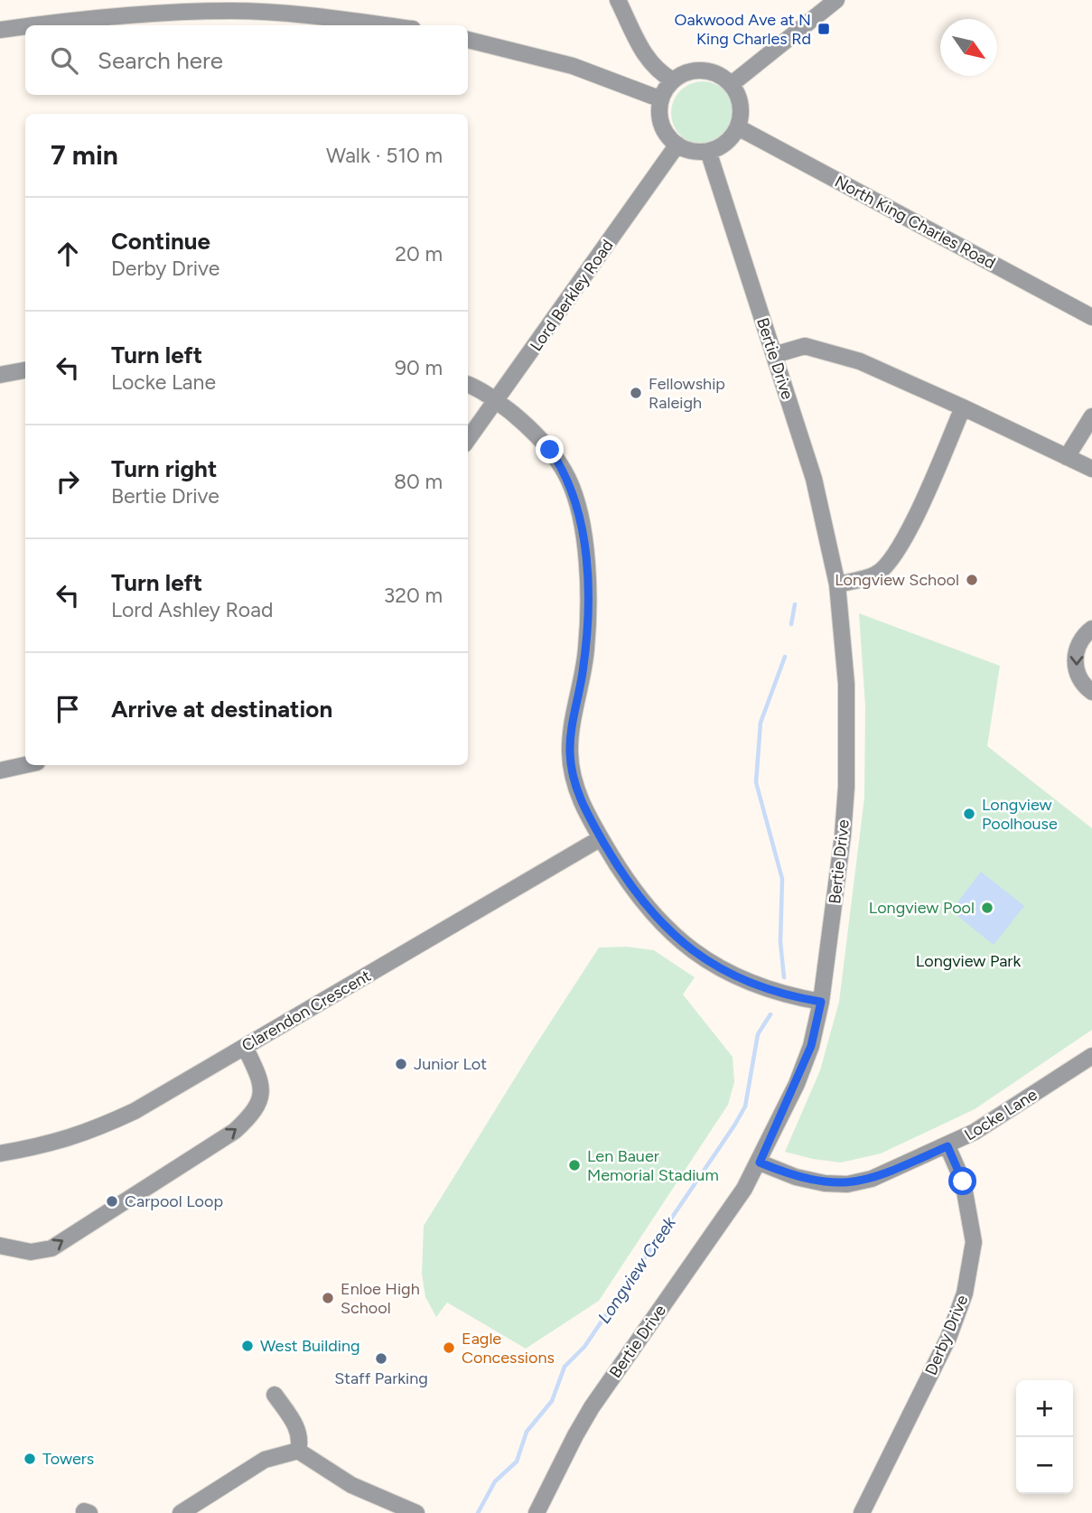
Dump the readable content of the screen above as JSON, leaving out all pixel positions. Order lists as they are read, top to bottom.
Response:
{
  "streets": {
    "street": [
      "North King Charles Road",
      "Lord Berkley Road",
      "Bertie Drive",
      "Clarendon Crescent",
      "Locke Lane",
      "Derby Drive"
    ]
  },
  "crossings": [
    ["North King Charles Road", "Lord Berkley Road"],
    ["North King Charles Road", "Bertie Drive"],
    ["Lord Berkley Road", "Bertie Drive"],
    ["Bertie Drive", "Locke Lane"],
    ["Locke Lane", "Derby Drive"]
  ],
  "water": ["Longview Creek"],
  "parks": ["Longview Park"],
  "places": {
    "transit": ["Oakwood Ave at N King Charles Rd"],
    "other": [
      "Fellowship Raleigh",
      "Longview School",
      "Longview Poolhouse",
      "Longview Pool",
      "Junior Lot",
      "Len Bauer Memorial Stadium",
      "Carpool Loop",
      "Enloe High School",
      "West Building",
      "Eagle Concessions",
      "Staff Parking",
      "Towers"
    ]
  },
  "north": "bottom right",
  "page": {
    "search": "Search here",
    "heading": ["7 min", "Walk · 510 m"],
    "list": [
      ["Continue", "Derby Drive", "20 m"],
      ["Turn left", "Locke Lane", "90 m"],
      ["Turn right", "Bertie Drive", "80 m"],
      ["Turn left", "Lord Ashley Road", "320 m"],
      "Arrive at destination"
    ],
    "map_buttons": ["+", "−"]
  }
}
